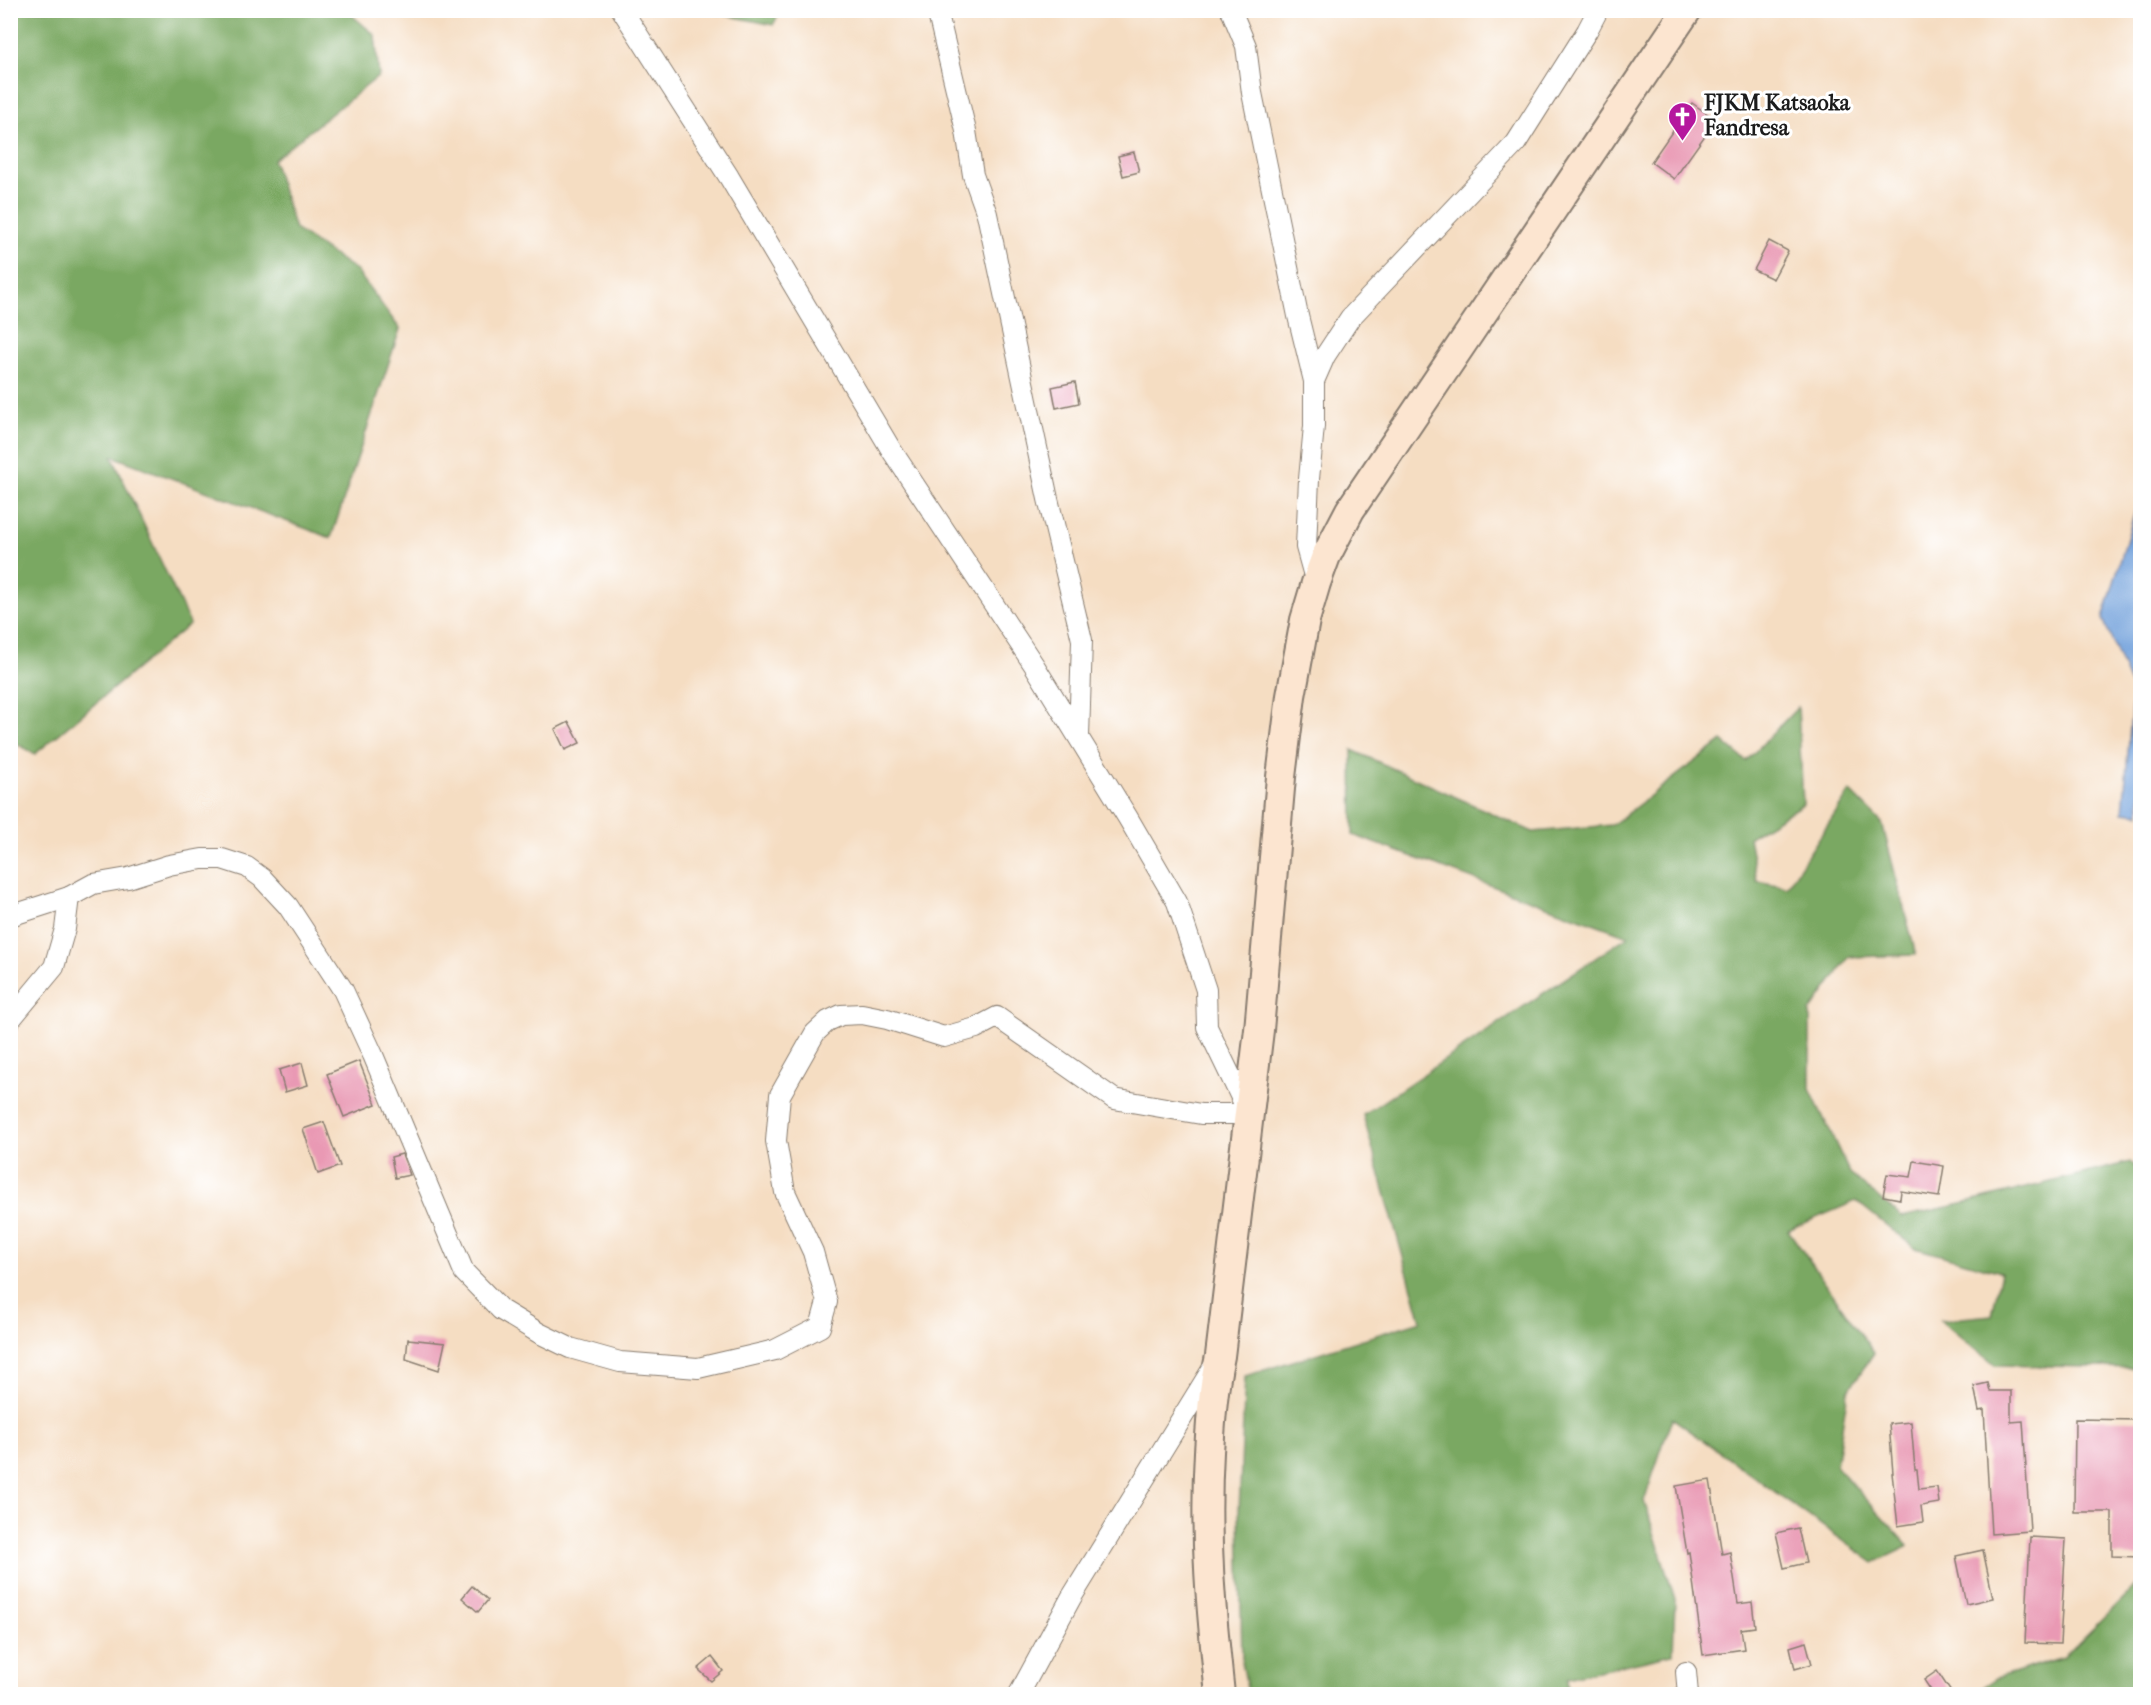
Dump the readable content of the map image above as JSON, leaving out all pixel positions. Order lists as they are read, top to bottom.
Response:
{
  "places": {
    "church": ["FJKM Katsaoka Fandresa"]
  }
}
